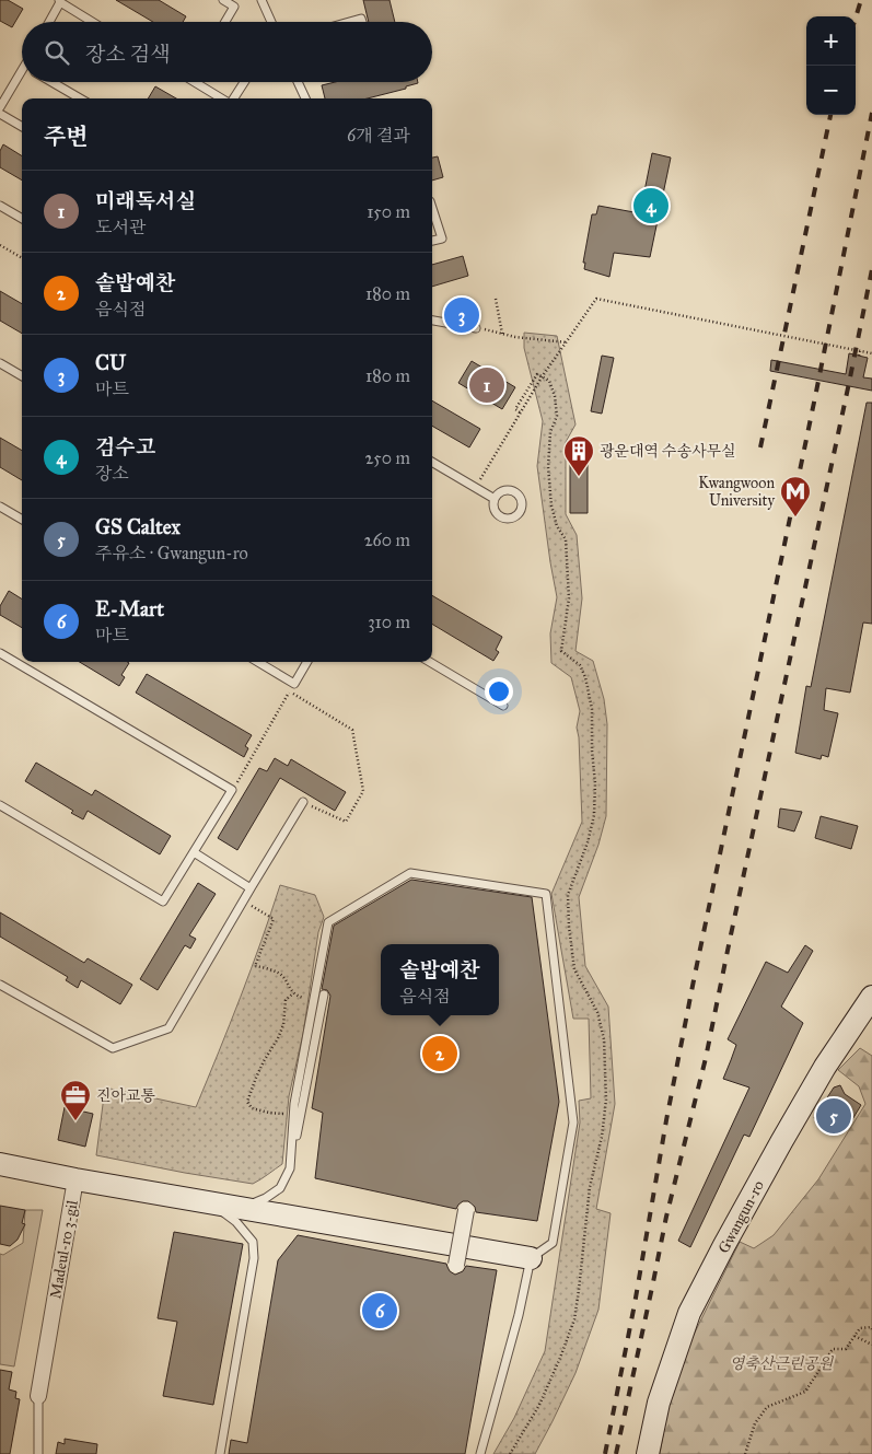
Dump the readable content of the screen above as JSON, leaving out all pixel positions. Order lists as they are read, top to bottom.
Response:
{
  "streets": {
    "street": ["Gwangun-ro", "Madeul-ro 3-gil"]
  },
  "parks": ["영축산근린공원"],
  "places": {
    "building": ["광운대역 수송사무실"],
    "metro station": ["Kwangwoon University"],
    "office": ["진아교통"]
  },
  "page": {
    "map_buttons": ["+", "−"],
    "search": "장소 검색",
    "heading": ["주변", "6개 결과"],
    "list": [
      {
        "mark": "1",
        "name": "미래독서실",
        "note": "도서관",
        "value": "150 m"
      },
      {
        "mark": "2",
        "name": "솥밥예찬",
        "note": "음식점",
        "value": "180 m"
      },
      {
        "mark": "3",
        "name": "CU",
        "note": "마트",
        "value": "180 m"
      },
      {
        "mark": "4",
        "name": "검수고",
        "note": "장소",
        "value": "250 m"
      },
      {
        "mark": "5",
        "name": "GS Caltex",
        "note": "주유소 · Gwangun-ro",
        "value": "260 m"
      },
      {
        "mark": "6",
        "name": "E-Mart",
        "note": "마트",
        "value": "310 m"
      }
    ],
    "pins": [
      "4",
      "3",
      "1",
      "2",
      "5",
      "6"
    ],
    "popup": ["솥밥예찬", "음식점"]
  }
}
